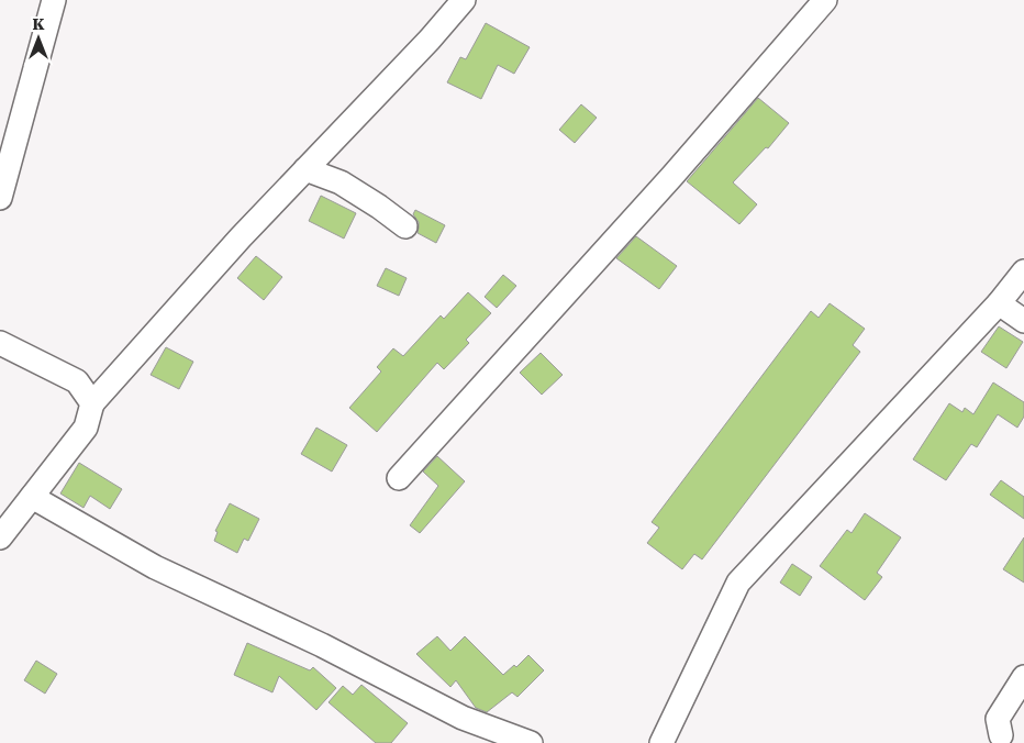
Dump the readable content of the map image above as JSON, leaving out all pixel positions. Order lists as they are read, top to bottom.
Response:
{
  "north": "top"
}
